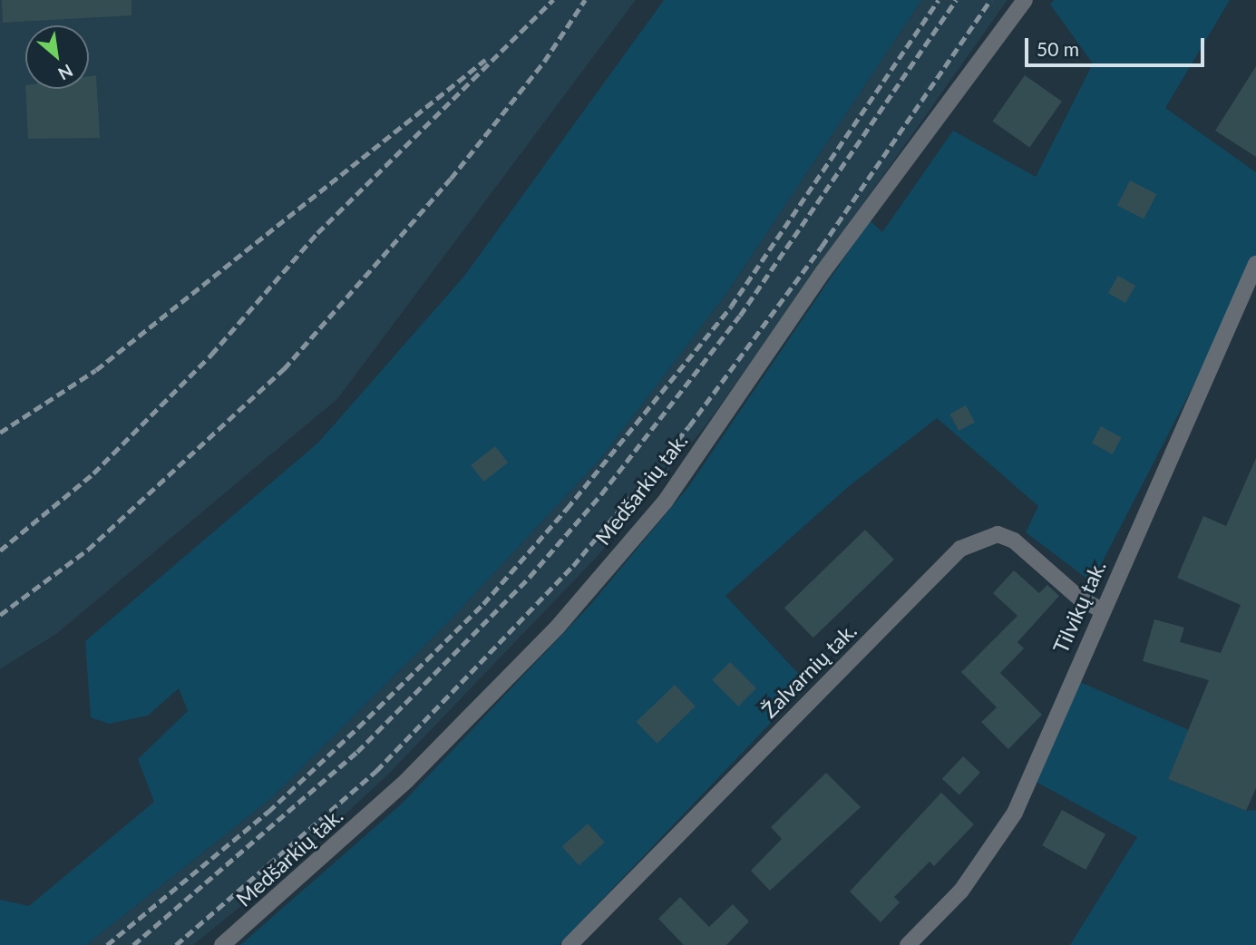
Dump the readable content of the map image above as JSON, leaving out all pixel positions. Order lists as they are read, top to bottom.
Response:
{
  "streets": {
    "street": ["Medšarkių tak.", "Tilvikų tak.", "Žalvarnių tak."]
  },
  "crossings": [
    ["Tilvikų tak.", "Žalvarnių tak."]
  ],
  "scale_bar": "50 m",
  "north": "bottom right"
}
